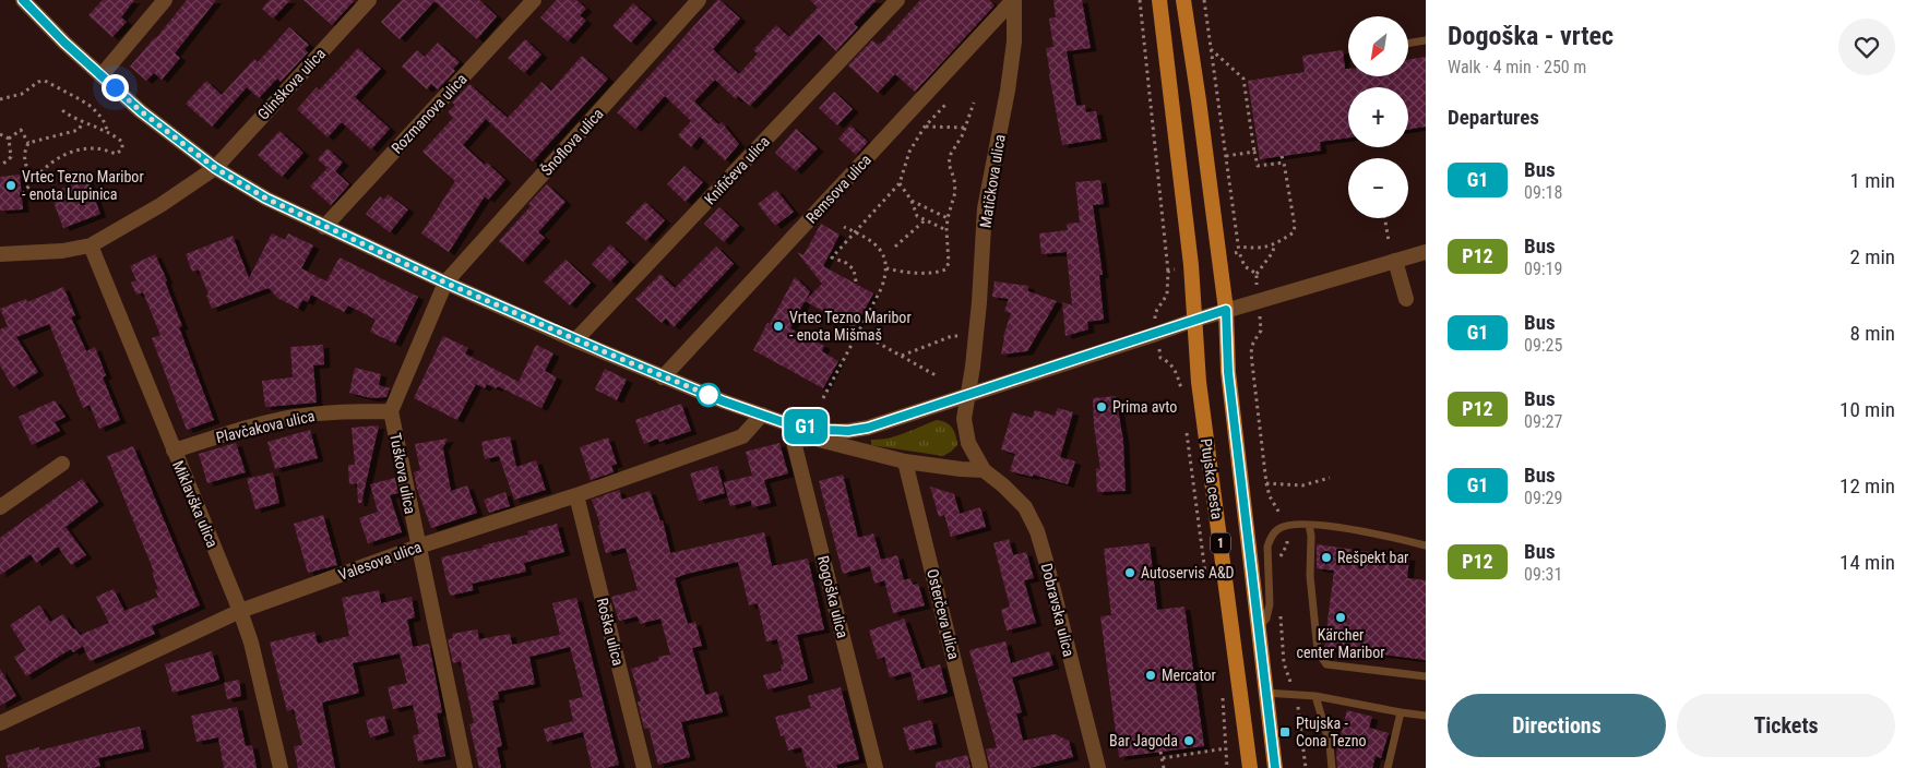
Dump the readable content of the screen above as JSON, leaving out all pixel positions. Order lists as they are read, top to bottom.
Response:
{
  "streets": {
    "main road": ["Ptujska cesta", "1"],
    "street": [
      "Glinškova ulica",
      "Rozmanova ulica",
      "Šnoflova ulica",
      "Knifičeva ulica",
      "Matičkova ulica",
      "Remsova ulica",
      "Plavčakova ulica",
      "Tuškova ulica",
      "Miklavška ulica",
      "Valesova ulica",
      "Rogoška ulica",
      "Dobravska ulica",
      "Osterčeva ulica",
      "Roška ulica"
    ]
  },
  "crossings": [
    ["Glinškova ulica", "Miklavška ulica"],
    ["Šnoflova ulica", "Tuškova ulica"],
    ["Matičkova ulica", "Remsova ulica"],
    ["Matičkova ulica", "Dobravska ulica"],
    ["Plavčakova ulica", "Tuškova ulica"],
    ["Plavčakova ulica", "Miklavška ulica"],
    ["Tuškova ulica", "Valesova ulica"],
    ["Miklavška ulica", "Valesova ulica"],
    ["Valesova ulica", "Roška ulica"]
  ],
  "places": {
    "other": [
      "Vrtec Tezno Maribor - enota Lupinica",
      "Vrtec Tezno Maribor - enota Mišmaš",
      "Prima avto",
      "Rešpekt bar",
      "Autoservis A&D",
      "Kärcher center Maribor",
      "Mercator",
      "Bar Jagoda"
    ],
    "transit": ["Ptujska - Cona Tezno"]
  },
  "lines": ["bus line G1"],
  "north": "bottom left",
  "page": {
    "on_map": "G1",
    "heading": [
      ["Dogoška - vrtec", "Walk · 4 min · 250 m"],
      "Departures"
    ],
    "map_buttons": ["+", "−"],
    "list": [
      {
        "mark": "G1",
        "name": "Bus",
        "note": "09:18",
        "value": "1 min"
      },
      {
        "mark": "P12",
        "name": "Bus",
        "note": "09:19",
        "value": "2 min"
      },
      {
        "mark": "G1",
        "name": "Bus",
        "note": "09:25",
        "value": "8 min"
      },
      {
        "mark": "P12",
        "name": "Bus",
        "note": "09:27",
        "value": "10 min"
      },
      {
        "mark": "G1",
        "name": "Bus",
        "note": "09:29",
        "value": "12 min"
      },
      {
        "mark": "P12",
        "name": "Bus",
        "note": "09:31",
        "value": "14 min"
      }
    ],
    "buttons": ["Directions", "Tickets"]
  }
}
